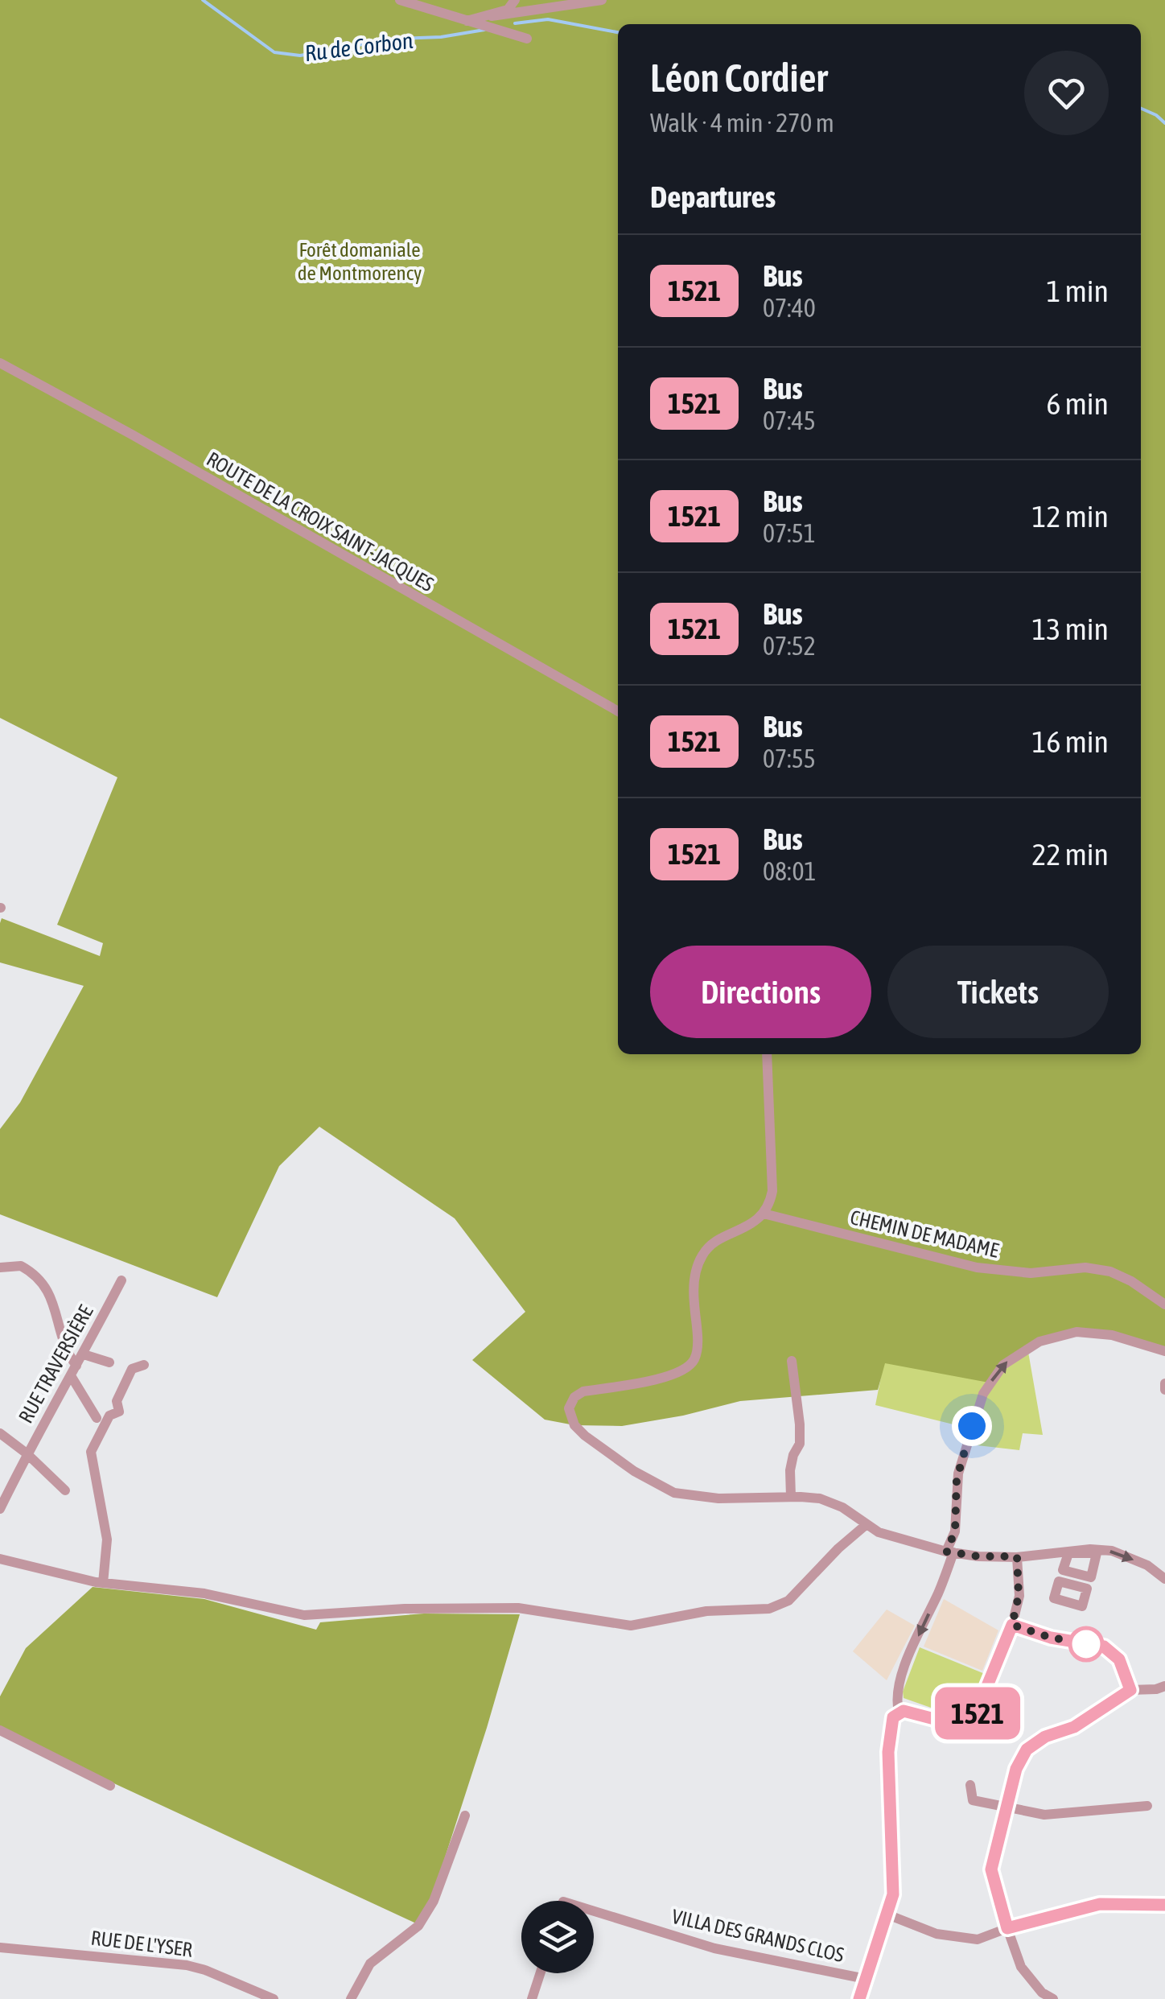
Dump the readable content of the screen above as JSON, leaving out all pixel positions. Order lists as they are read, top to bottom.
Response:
{
  "streets": {
    "street": [
      "ROUTE DE LA CROIX SAINT-JACQUES",
      "CHEMIN DE MADAME",
      "RUE TRAVERSIÈRE",
      "VILLA DES GRANDS CLOS",
      "RUE DE L'YSER"
    ]
  },
  "water": ["Ru de Corbon"],
  "parks": ["Forêt domaniale de Montmorency"],
  "lines": ["bus line 1521"],
  "page": {
    "on_map": "1521",
    "heading": [
      ["Léon Cordier", "Walk · 4 min · 270 m"],
      "Departures"
    ],
    "list": [
      {
        "mark": "1521",
        "name": "Bus",
        "note": "07:40",
        "value": "1 min"
      },
      {
        "mark": "1521",
        "name": "Bus",
        "note": "07:45",
        "value": "6 min"
      },
      {
        "mark": "1521",
        "name": "Bus",
        "note": "07:51",
        "value": "12 min"
      },
      {
        "mark": "1521",
        "name": "Bus",
        "note": "07:52",
        "value": "13 min"
      },
      {
        "mark": "1521",
        "name": "Bus",
        "note": "07:55",
        "value": "16 min"
      },
      {
        "mark": "1521",
        "name": "Bus",
        "note": "08:01",
        "value": "22 min"
      }
    ],
    "buttons": ["Directions", "Tickets"]
  }
}
